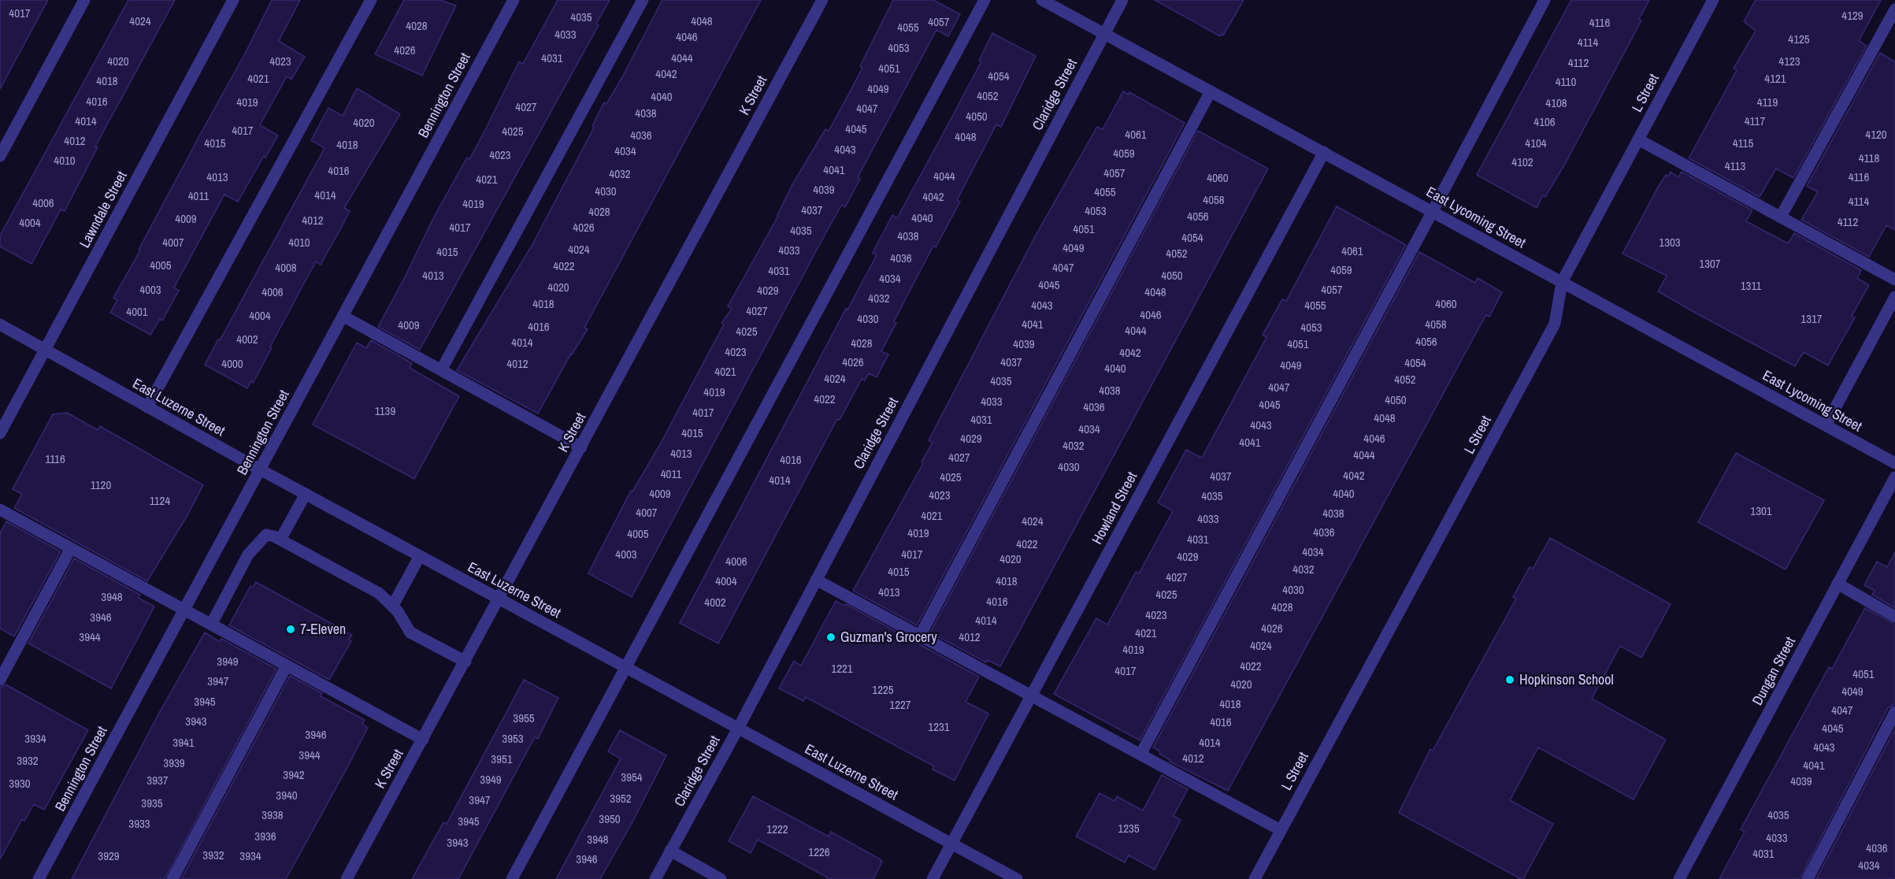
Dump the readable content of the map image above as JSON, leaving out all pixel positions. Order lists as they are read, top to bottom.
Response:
{
  "streets": {
    "street": [
      "L Street",
      "Claridge Street",
      "Bennington Street",
      "K Street",
      "Lawndale Street",
      "East Lycoming Street",
      "East Luzerne Street",
      "Howland Street",
      "Dungan Street"
    ]
  },
  "crossings": [
    ["L Street", "East Lycoming Street"],
    ["Claridge Street", "East Lycoming Street"],
    ["Claridge Street", "East Luzerne Street"],
    ["Bennington Street", "East Luzerne Street"],
    ["K Street", "East Luzerne Street"],
    ["Lawndale Street", "East Luzerne Street"],
    ["East Lycoming Street", "Howland Street"],
    ["East Luzerne Street", "Howland Street"]
  ],
  "places": ["7-Eleven", "Guzman's Grocery", "Hopkinson School"],
  "house_numbers": [
    "4017",
    "4129",
    "4035",
    "4024",
    "4048",
    "4057",
    "4116",
    "4028",
    "4055",
    "4033",
    "4046",
    "4125",
    "4114",
    "4053",
    "4026",
    "4031",
    "4044",
    "4020",
    "4023",
    "4123",
    "4112",
    "4051",
    "4042",
    "4054",
    "4021",
    "4121",
    "4018",
    "4110",
    "4049",
    "4052",
    "4040",
    "4016",
    "4019",
    "4119",
    "4108",
    "4027",
    "4047",
    "4038",
    "4050",
    "4014",
    "4117",
    "4106",
    "4020",
    "4045",
    "4017",
    "4025",
    "4061",
    "4120",
    "4036",
    "4048",
    "4012",
    "4015",
    "4104",
    "4115",
    "4018",
    "4043",
    "4034",
    "4059",
    "4023",
    "4118",
    "4010",
    "4102",
    "4113",
    "4041",
    "4016",
    "4057",
    "4032",
    "4044",
    "4013",
    "4116",
    "4060",
    "4021",
    "4039",
    "4030",
    "4055",
    "4014",
    "4011",
    "4042",
    "4058",
    "4114",
    "4006",
    "4019",
    "4037",
    "4053",
    "4028",
    "4056",
    "4040",
    "4009",
    "4012",
    "4112",
    "4004",
    "4017",
    "4026",
    "4051",
    "4035",
    "4038",
    "4054",
    "4007",
    "4010",
    "1303",
    "4049",
    "4024",
    "4033",
    "4061",
    "4015",
    "4052",
    "4036",
    "1307",
    "4005",
    "4022",
    "4008",
    "4047",
    "4059",
    "4031",
    "4013",
    "4050",
    "4034",
    "4045",
    "1311",
    "4020",
    "4003",
    "4057",
    "4029",
    "4006",
    "4048",
    "4032",
    "4018",
    "4060",
    "4043",
    "4055",
    "4027",
    "4001",
    "4046",
    "4004",
    "4030",
    "1317",
    "4041",
    "4058",
    "4009",
    "4016",
    "4053",
    "4044",
    "4025",
    "4002",
    "4056",
    "4014",
    "4028",
    "4039",
    "4051",
    "4023",
    "4042",
    "4026",
    "4037",
    "4054",
    "4000",
    "4012",
    "4049",
    "4040",
    "4021",
    "4024",
    "4052",
    "4035",
    "4047",
    "4038",
    "4019",
    "4022",
    "4050",
    "4033",
    "4045",
    "4036",
    "1139",
    "4017",
    "4048",
    "4031",
    "4043",
    "4034",
    "4015",
    "4029",
    "4046",
    "4041",
    "4032",
    "4013",
    "4044",
    "4027",
    "1116",
    "4016",
    "4030",
    "4011",
    "4042",
    "4037",
    "4025",
    "4014",
    "1120",
    "4009",
    "4040",
    "4023",
    "4035",
    "1124",
    "1301",
    "4007",
    "4038",
    "4021",
    "4033",
    "4024",
    "4036",
    "4019",
    "4005",
    "4031",
    "4022",
    "4034",
    "4003",
    "4017",
    "4029",
    "4020",
    "4006",
    "4032",
    "4015",
    "4027",
    "4004",
    "4018",
    "4030",
    "4013",
    "4025",
    "3948",
    "4016",
    "4002",
    "4028",
    "4023",
    "3946",
    "4014",
    "4026",
    "4021",
    "3944",
    "4012",
    "4024",
    "4019",
    "3949",
    "4022",
    "1221",
    "4017",
    "4051",
    "3947",
    "4020",
    "1225",
    "4049",
    "3945",
    "4018",
    "1227",
    "4047",
    "3955",
    "3943",
    "4016",
    "1231",
    "4045",
    "3946",
    "3934",
    "3953",
    "3941",
    "4014",
    "4043",
    "3944",
    "4012",
    "3951",
    "3932",
    "3939",
    "4041",
    "3942",
    "3954",
    "3949",
    "3937",
    "4039",
    "3930",
    "3940",
    "3952",
    "3947",
    "3935",
    "3938",
    "4035",
    "3950",
    "3945",
    "3933",
    "1235",
    "1222",
    "3936",
    "4033",
    "3948",
    "3943",
    "4036",
    "1226",
    "4031",
    "3932",
    "3929",
    "3934",
    "3946",
    "4034"
  ]
}
